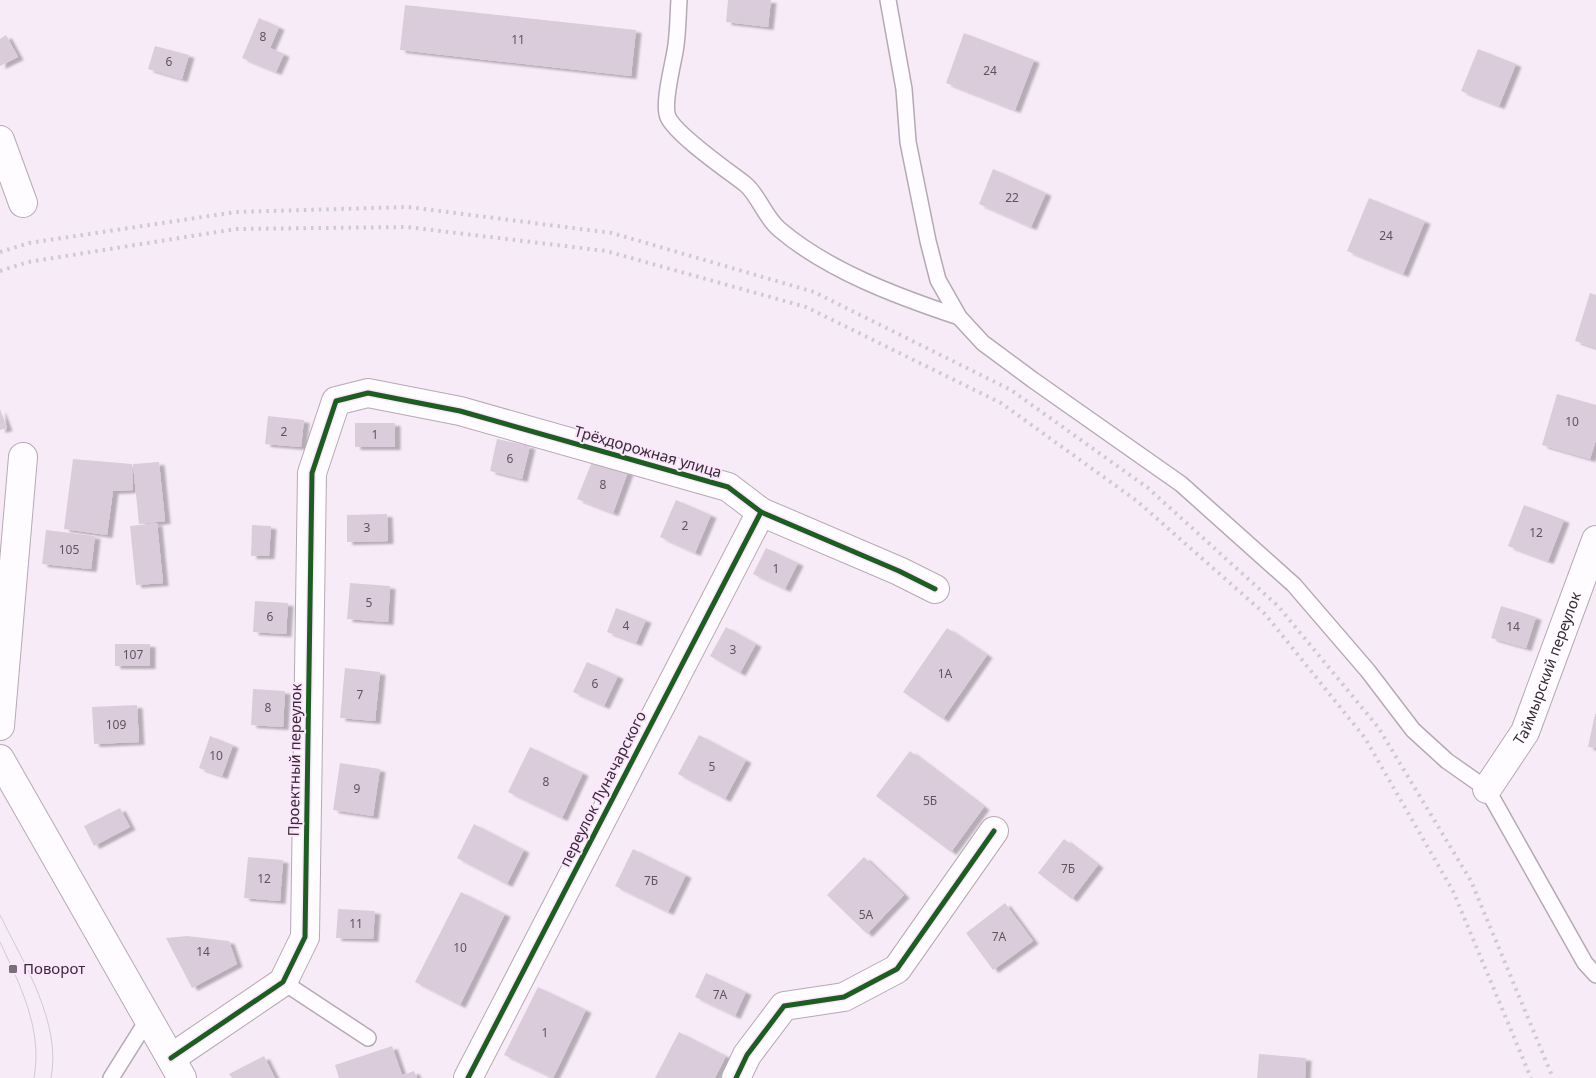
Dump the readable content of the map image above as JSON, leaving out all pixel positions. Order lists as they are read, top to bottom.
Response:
{
  "streets": {
    "street": [
      "Трёхдорожная улица",
      "Таймырский переулок",
      "Проектный переулок",
      "переулок Луначарского"
    ]
  },
  "crossings": [
    ["Трёхдорожная улица", "Проектный переулок"],
    ["Трёхдорожная улица", "переулок Луначарского"]
  ],
  "places": {
    "transit": ["Поворот"]
  },
  "house_numbers": [
    "8",
    "11",
    "6",
    "24",
    "22",
    "24",
    "10",
    "2",
    "1",
    "6",
    "8",
    "2",
    "3",
    "12",
    "105",
    "1",
    "5",
    "6",
    "4",
    "14",
    "3",
    "107",
    "1А",
    "6",
    "7",
    "8",
    "109",
    "10",
    "5",
    "8",
    "9",
    "5Б",
    "7Б",
    "12",
    "7Б",
    "5А",
    "11",
    "7А",
    "10",
    "14",
    "7А",
    "1"
  ]
}
